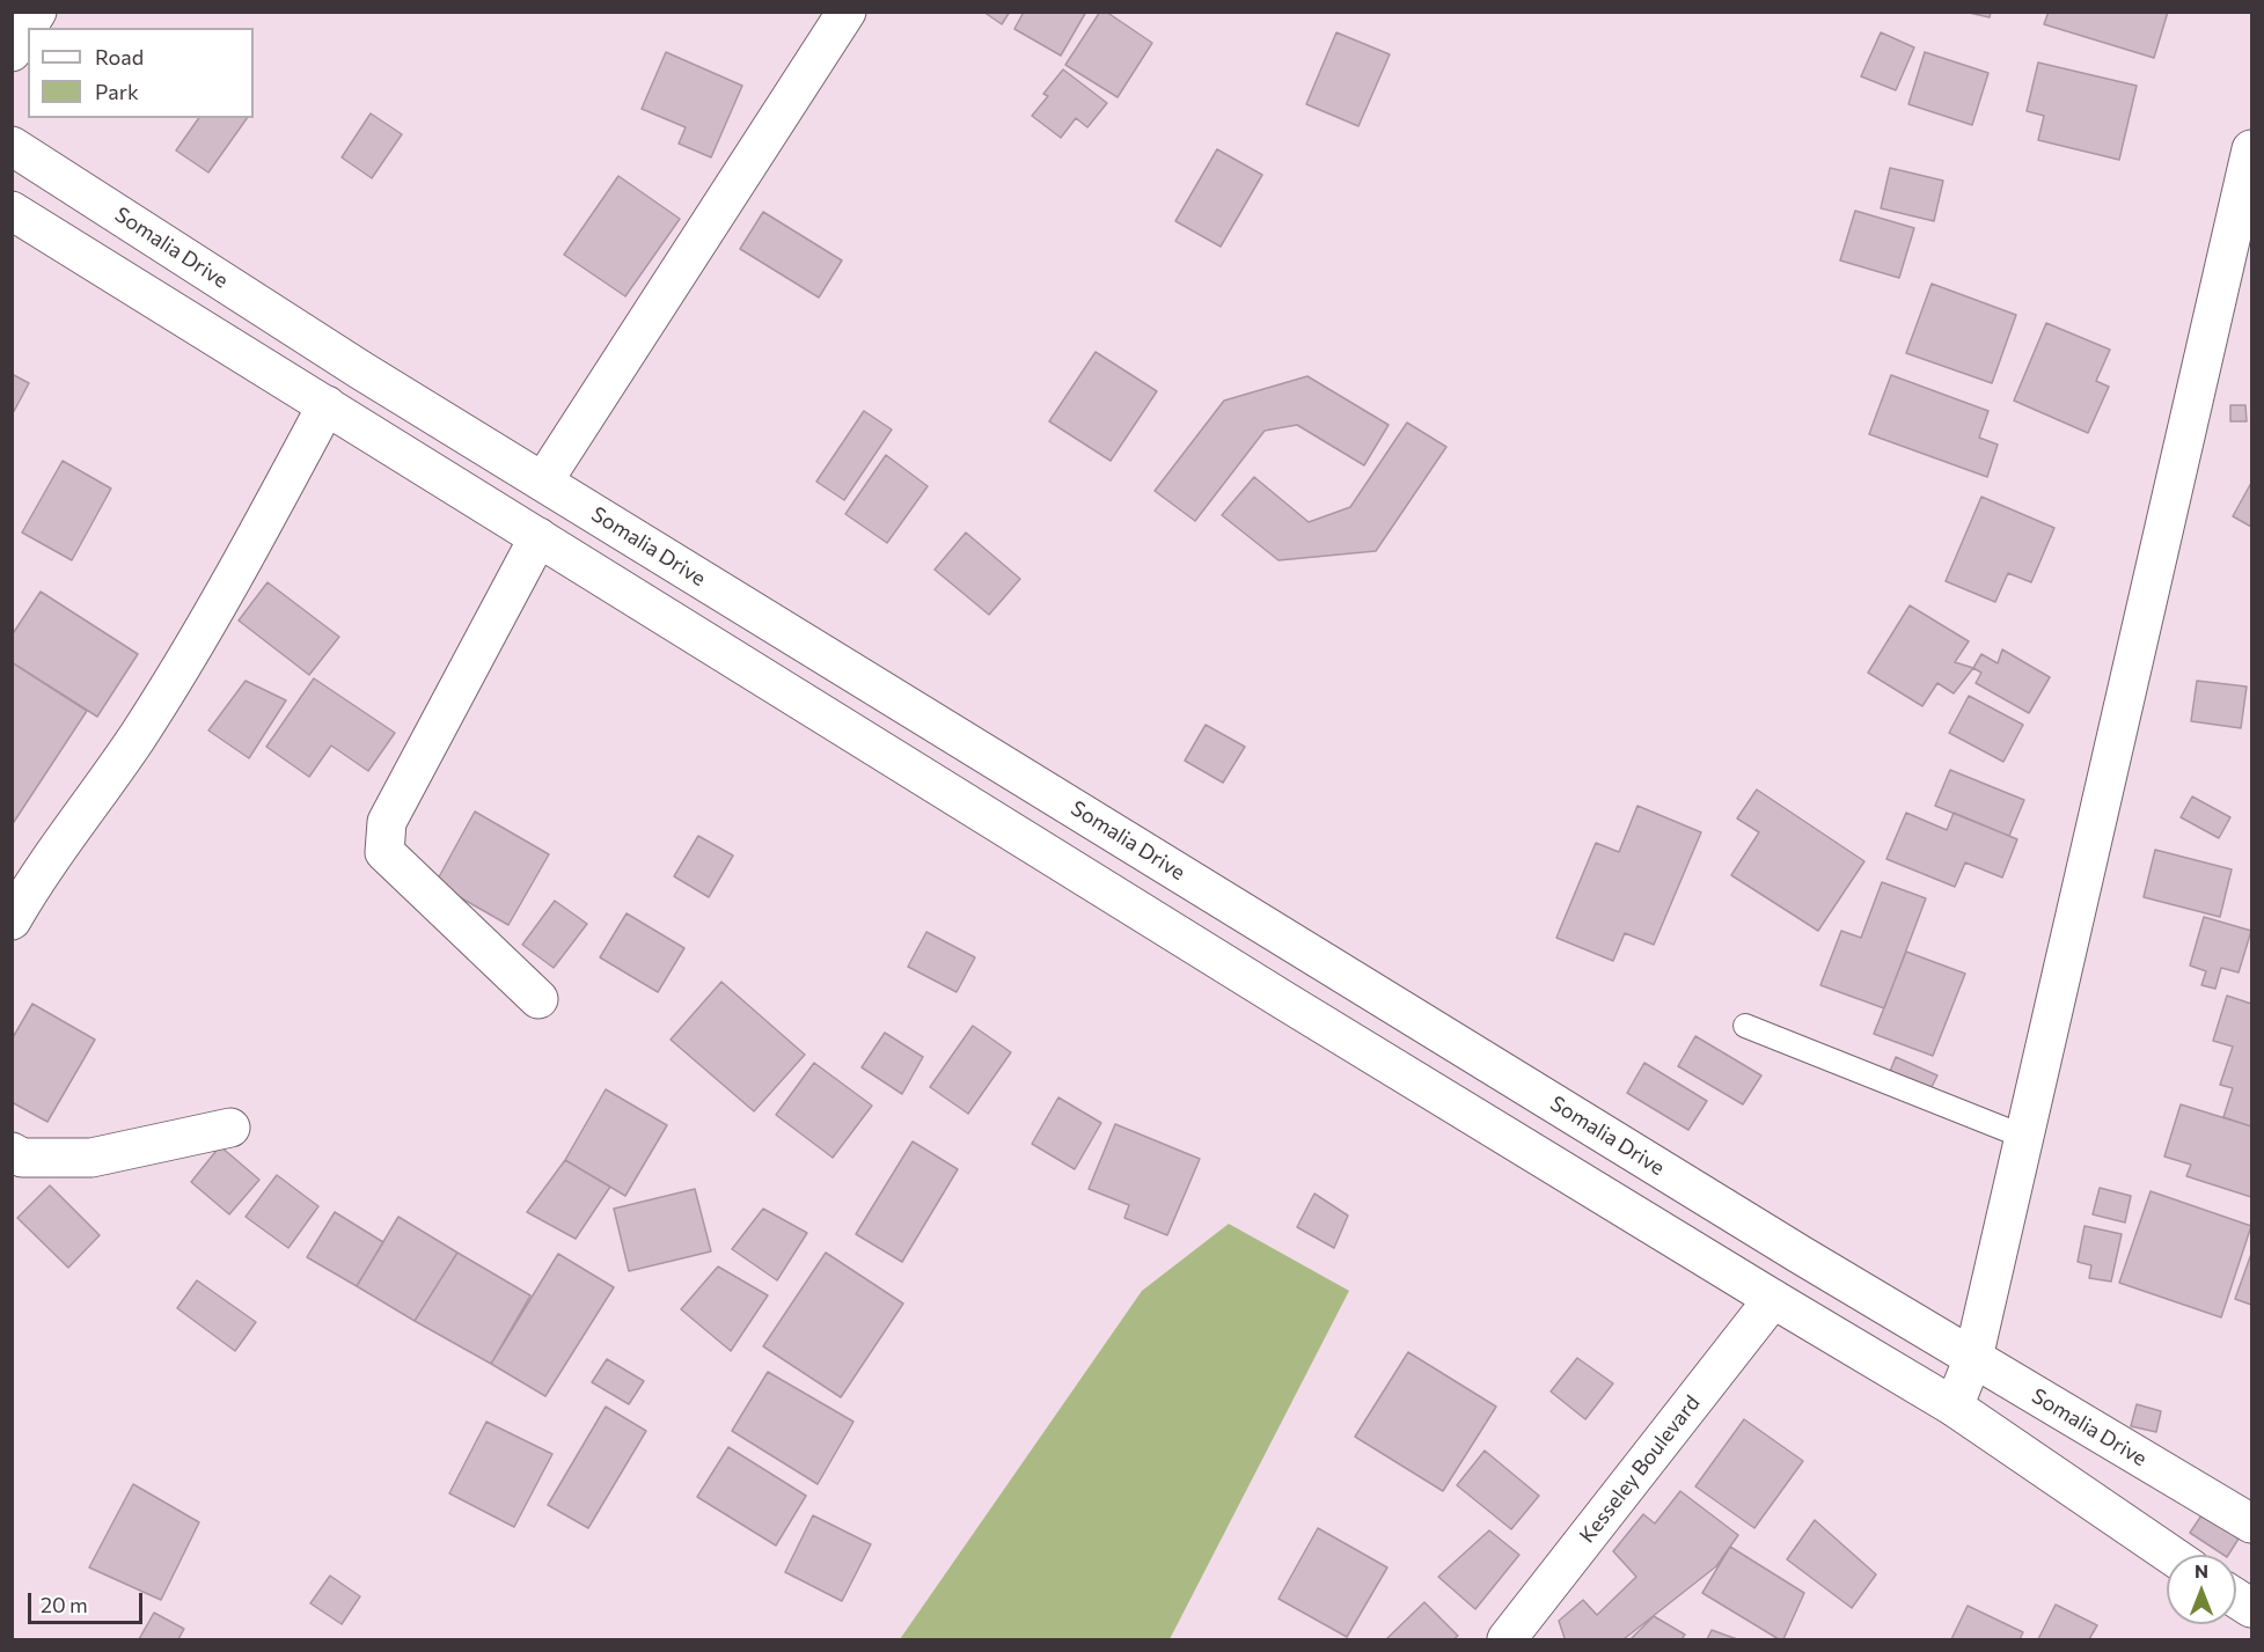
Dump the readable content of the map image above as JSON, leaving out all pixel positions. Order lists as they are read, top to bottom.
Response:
{
  "streets": {
    "main road": ["Somalia Drive", "Kesseley Boulevard"]
  },
  "legend": ["Road", "Park"],
  "scale_bar": "20 m",
  "north": "top"
}
